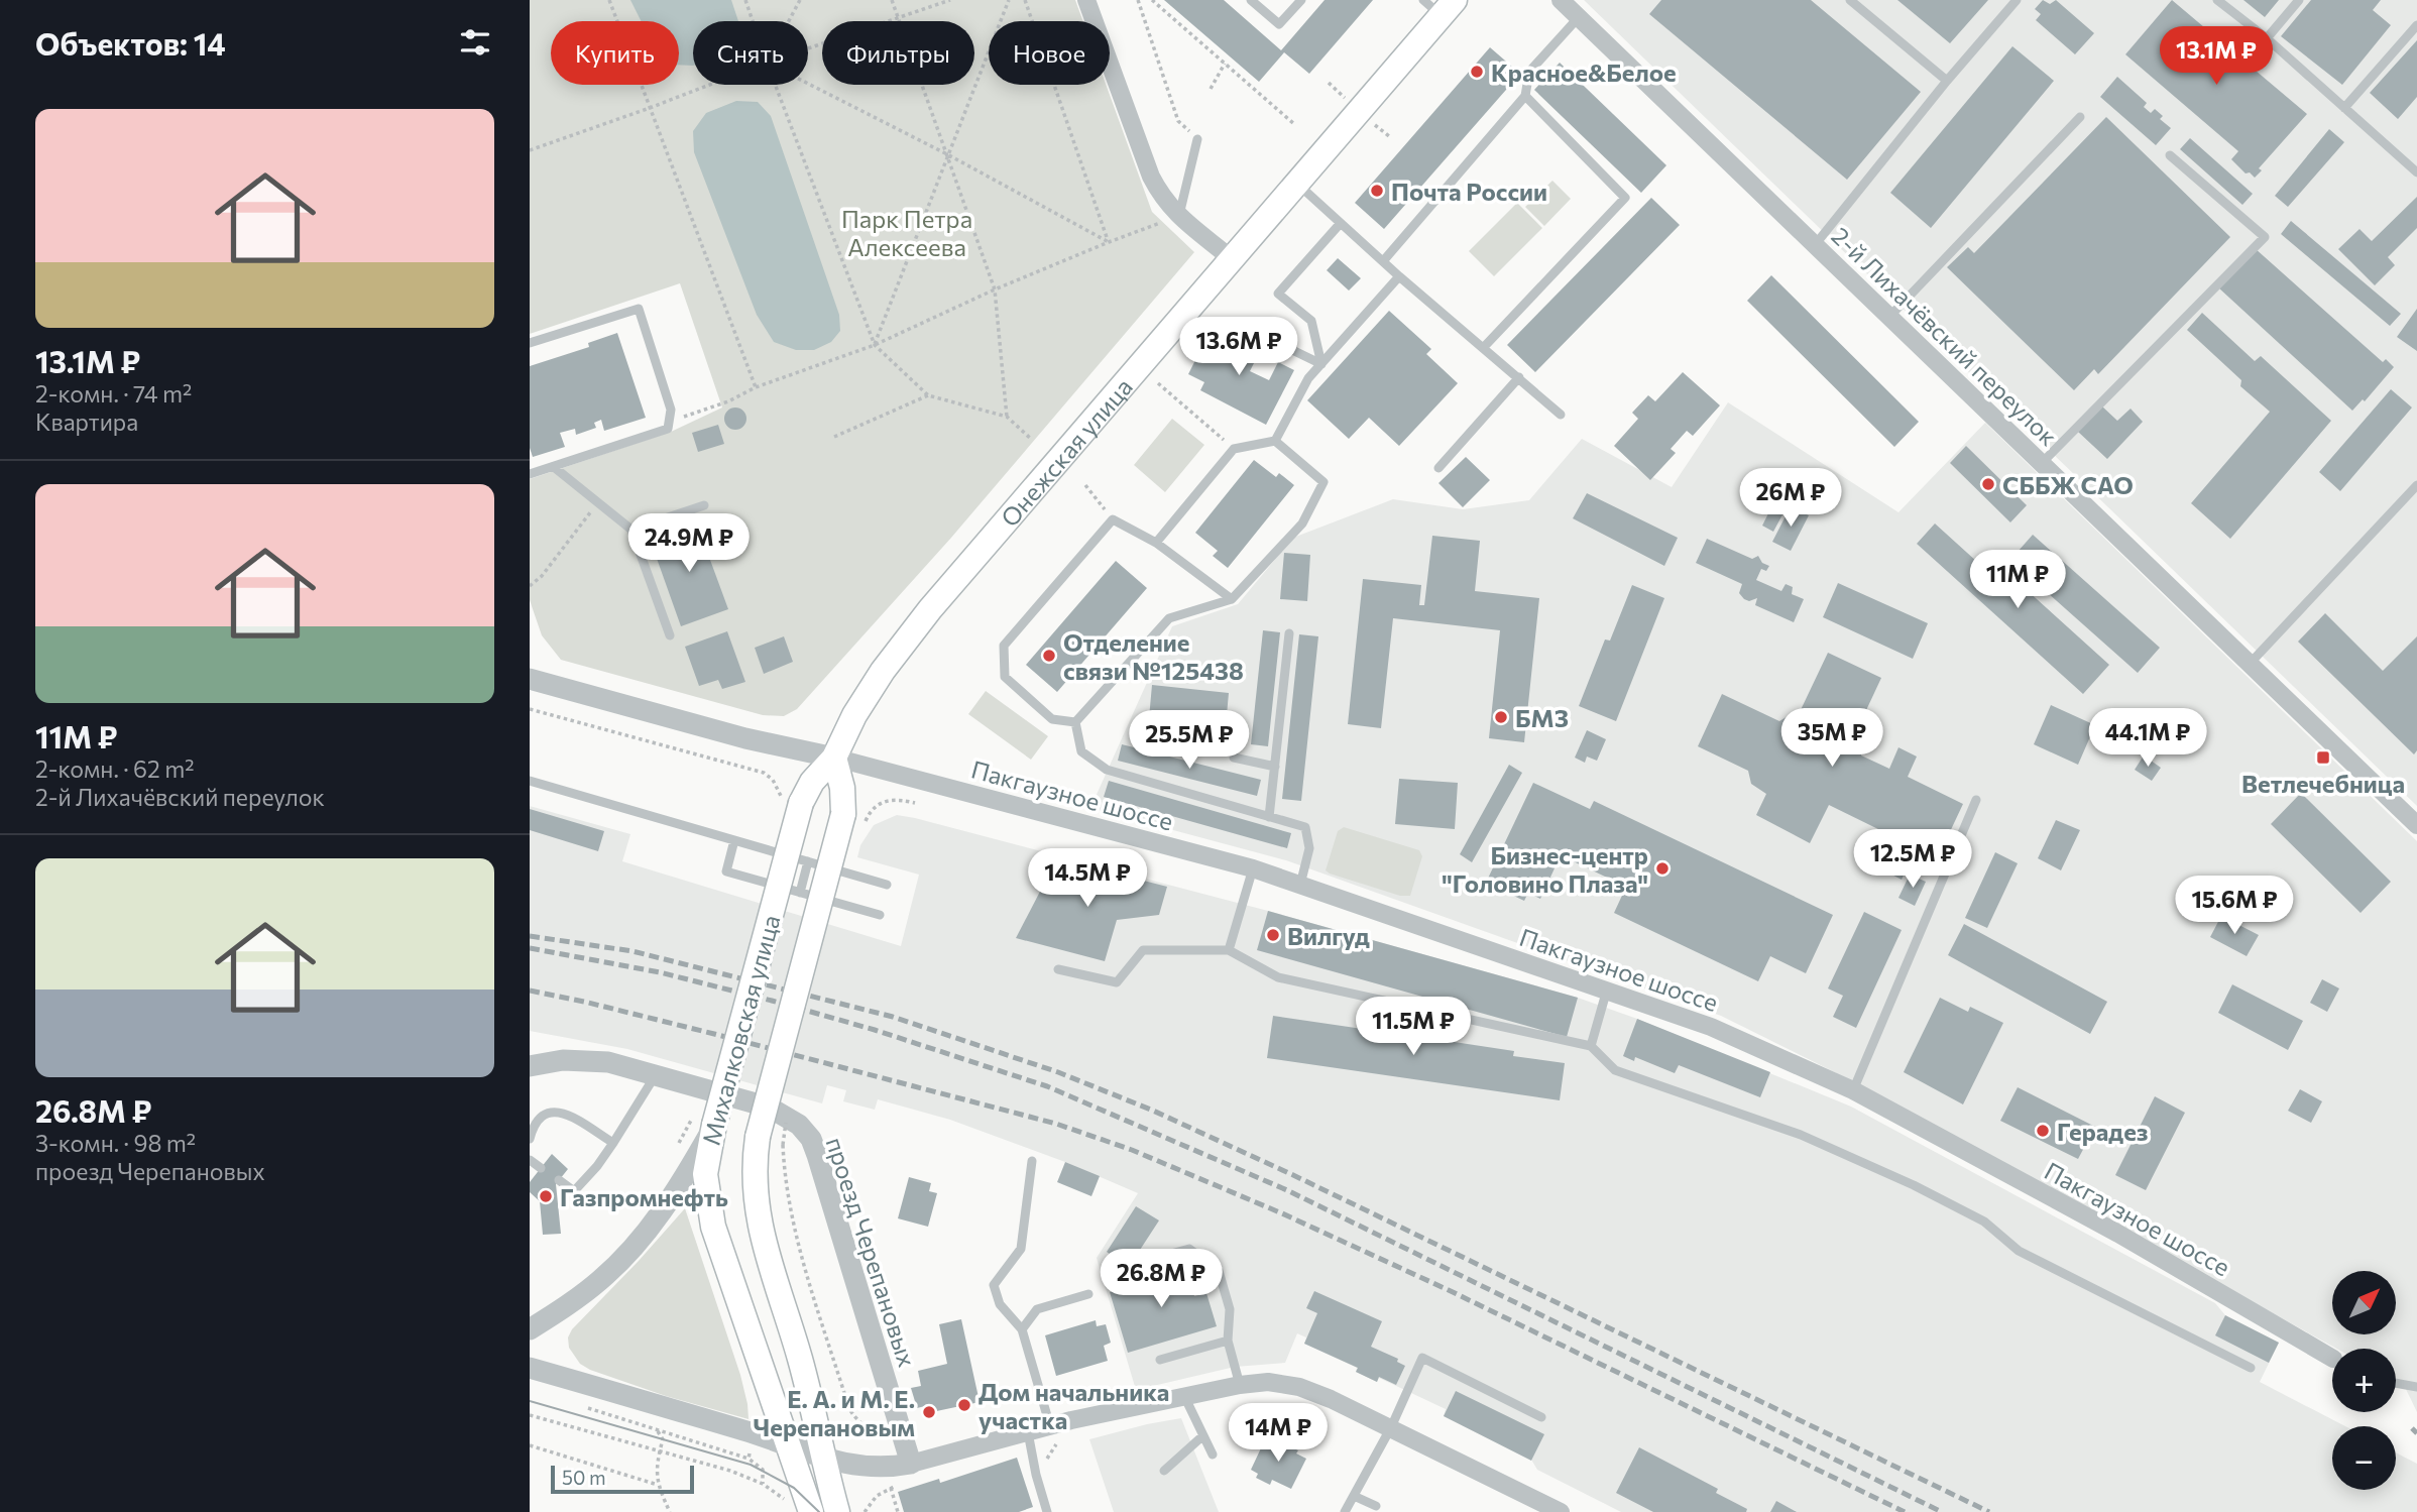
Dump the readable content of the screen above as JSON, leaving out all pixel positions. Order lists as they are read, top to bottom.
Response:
{
  "streets": {
    "main road": ["Онежская улица", "Михалковская улица"],
    "street": ["2-й Лихачёвский переулок", "Пакгаузное шоссе", "проезд Черепановых"]
  },
  "crossings": [
    ["Онежская улица", "Пакгаузное шоссе"],
    ["Онежская улица", "Михалковская улица"],
    ["Пакгаузное шоссе", "Михалковская улица"]
  ],
  "parks": ["Парк Петра Алексеева"],
  "places": {
    "other": [
      "Красное&Белое",
      "Почта России",
      "СББЖ САО",
      "Отделение связи №125438",
      "БМЗ",
      "Бизнес-центр \"Головино Плаза\"",
      "Вилгуд",
      "Герадез",
      "Газпромнефть",
      "Дом начальника участка",
      "Е. А. и М. Е. Черепановым"
    ],
    "transit": ["Ветлечебница"]
  },
  "scale_bar": "50 m",
  "north": "top right",
  "page": {
    "heading": "Объектов: 14",
    "chip": [
      "Купить",
      "Снять",
      "Фильтры",
      "Новое"
    ],
    "price": [
      "13.1M ₽",
      "13.6M ₽",
      "26M ₽",
      "24.9M ₽",
      "11M ₽",
      "35M ₽",
      "44.1M ₽",
      "25.5M ₽",
      "12.5M ₽",
      "14.5M ₽",
      "15.6M ₽",
      "11.5M ₽",
      "26.8M ₽",
      "14M ₽"
    ],
    "list": [
      {
        "name": "13.1M ₽",
        "note": "2-комн. · 74 m² · Квартира"
      },
      {
        "name": "11M ₽",
        "note": "2-комн. · 62 m² · 2-й Лихачёвский переулок"
      },
      {
        "name": "26.8M ₽",
        "note": "3-комн. · 98 m² · проезд Черепановых"
      }
    ],
    "map_buttons": ["+", "−"],
    "scale": "50 m"
  }
}
